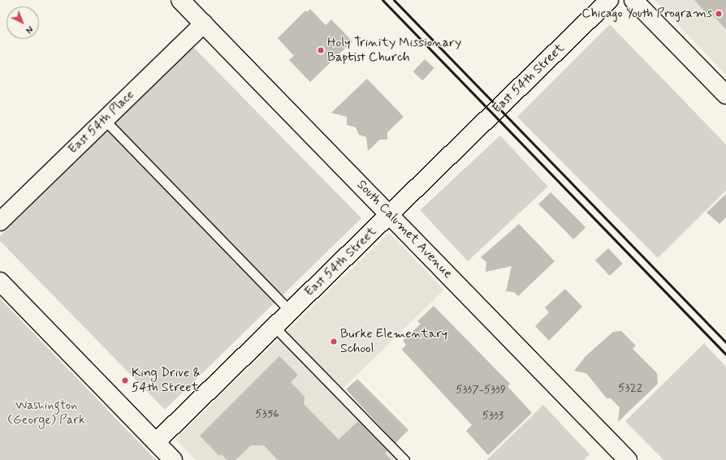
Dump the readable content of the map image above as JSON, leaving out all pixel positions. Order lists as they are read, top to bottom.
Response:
{
  "streets": {
    "street": ["East 54th Street", "East 54th Place", "South Calumet Avenue"]
  },
  "crossings": [
    ["East 54th Street", "South Calumet Avenue"],
    ["East 54th Place", "South Calumet Avenue"]
  ],
  "parks": ["Washington (George) Park"],
  "places": [
    "Chicago Youth Programs",
    "Holy Trinity Missionary Baptist Church",
    "Burke Elementary School",
    "King Drive & 54th Street"
  ],
  "house_numbers": [
    "5322",
    "5337-5339",
    "5356",
    "5333"
  ],
  "north": "bottom right"
}
